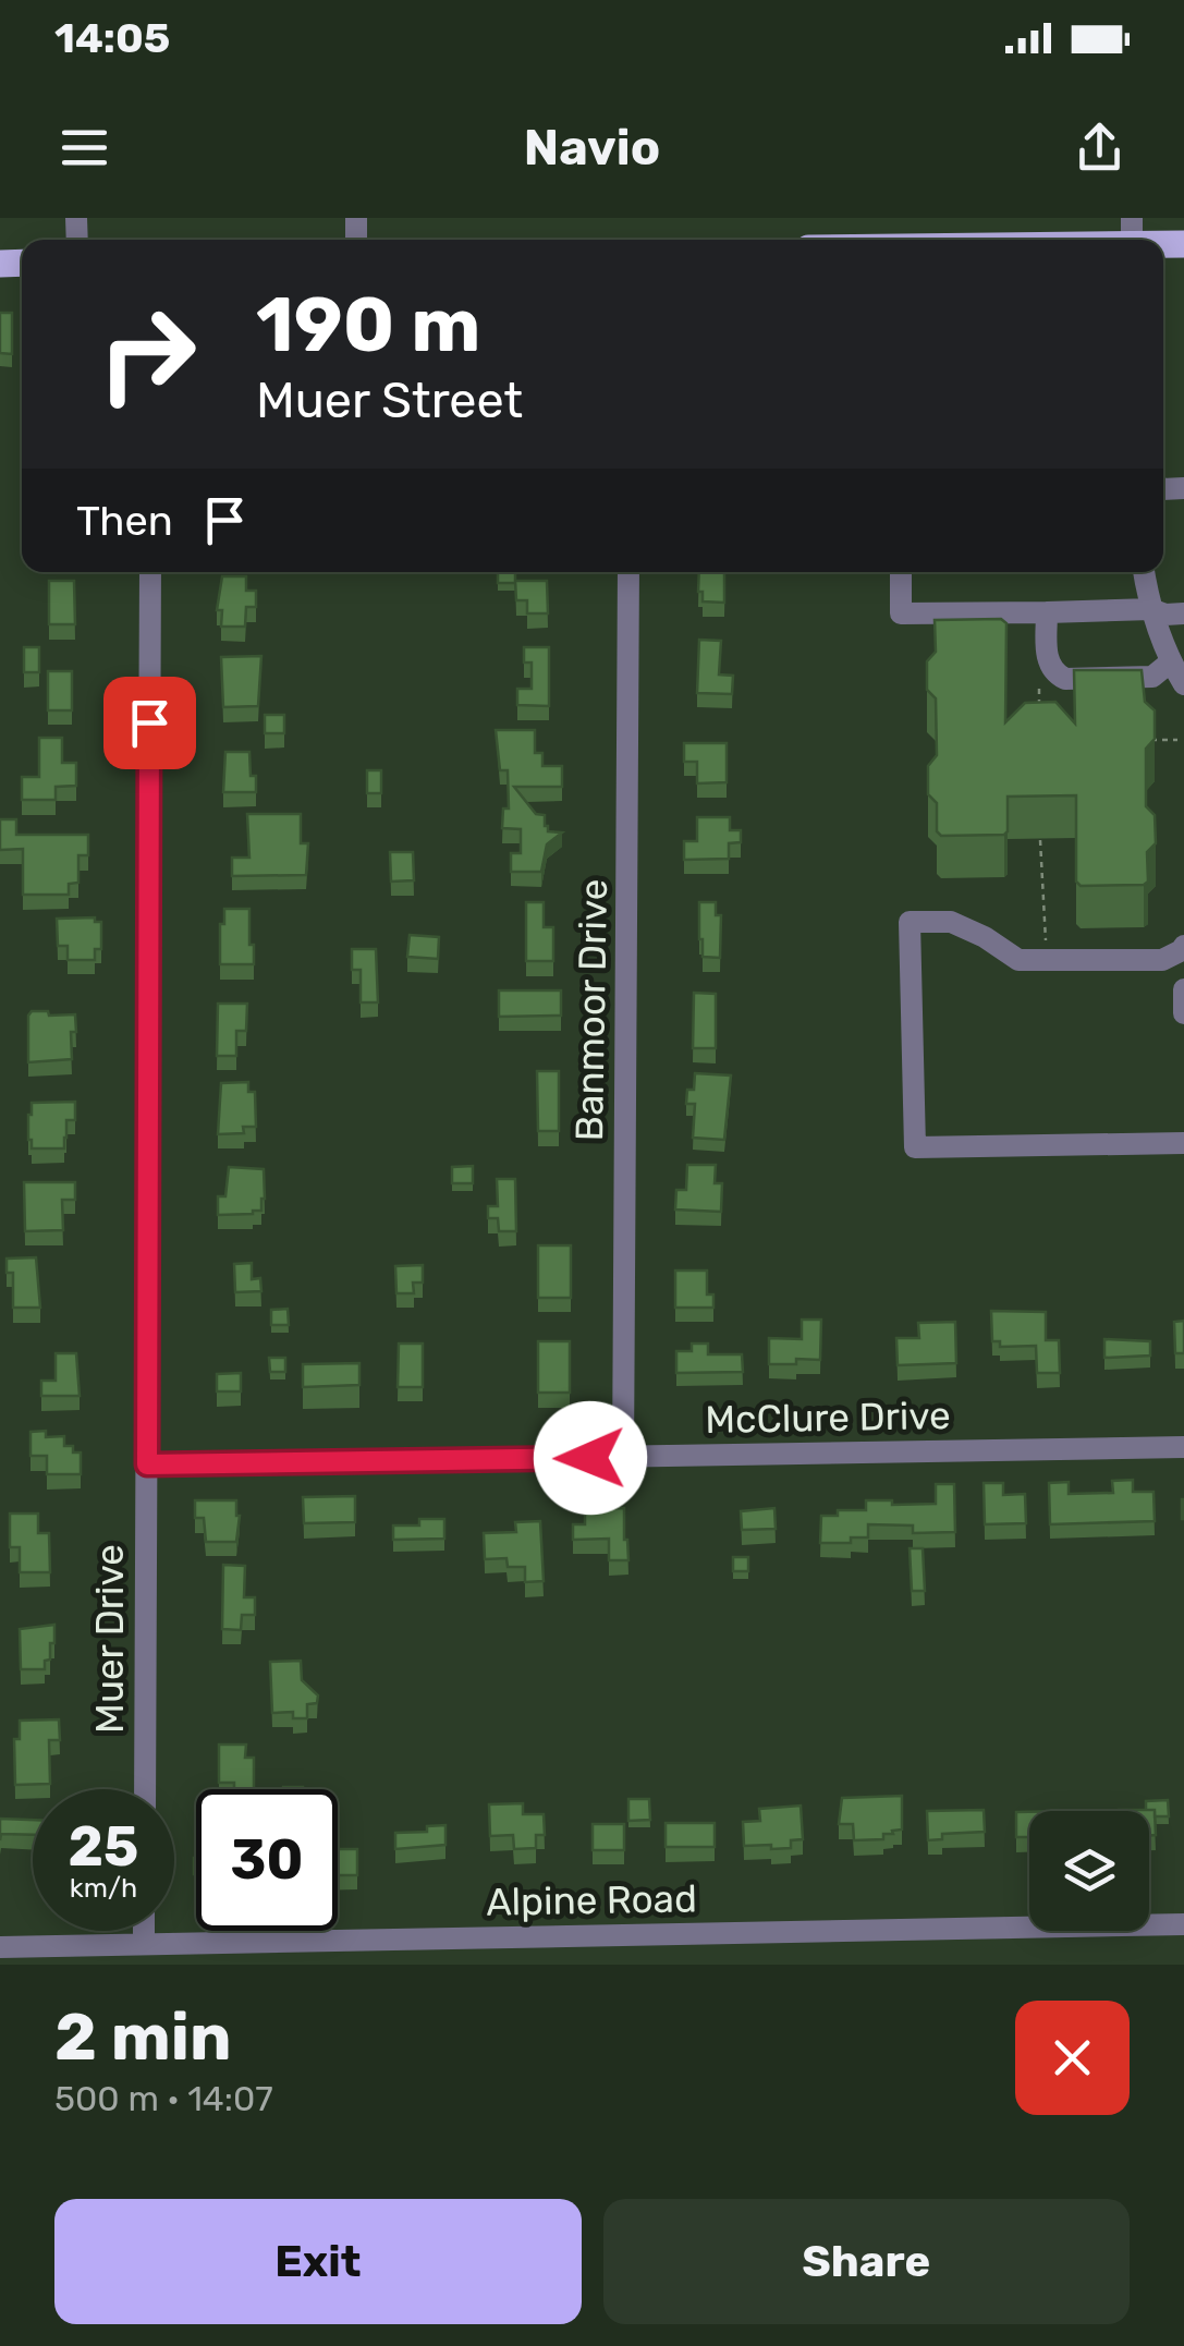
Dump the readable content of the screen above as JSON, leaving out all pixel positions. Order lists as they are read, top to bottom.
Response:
{
  "streets": {
    "street": [
      "Banmoor Drive",
      "McClure Drive",
      "Muer Drive",
      "Alpine Road"
    ]
  },
  "crossings": [
    ["Banmoor Drive", "McClure Drive"],
    ["McClure Drive", "Muer Drive"]
  ],
  "page": {
    "status": "14:05",
    "header": "Navio",
    "turn": ["190 m", "Muer Street"],
    "then": "Then",
    "speed": "25 km/h",
    "limit": "30",
    "heading": ["2 min", "500 m · 14:07"],
    "buttons": ["Exit", "Share"]
  }
}
